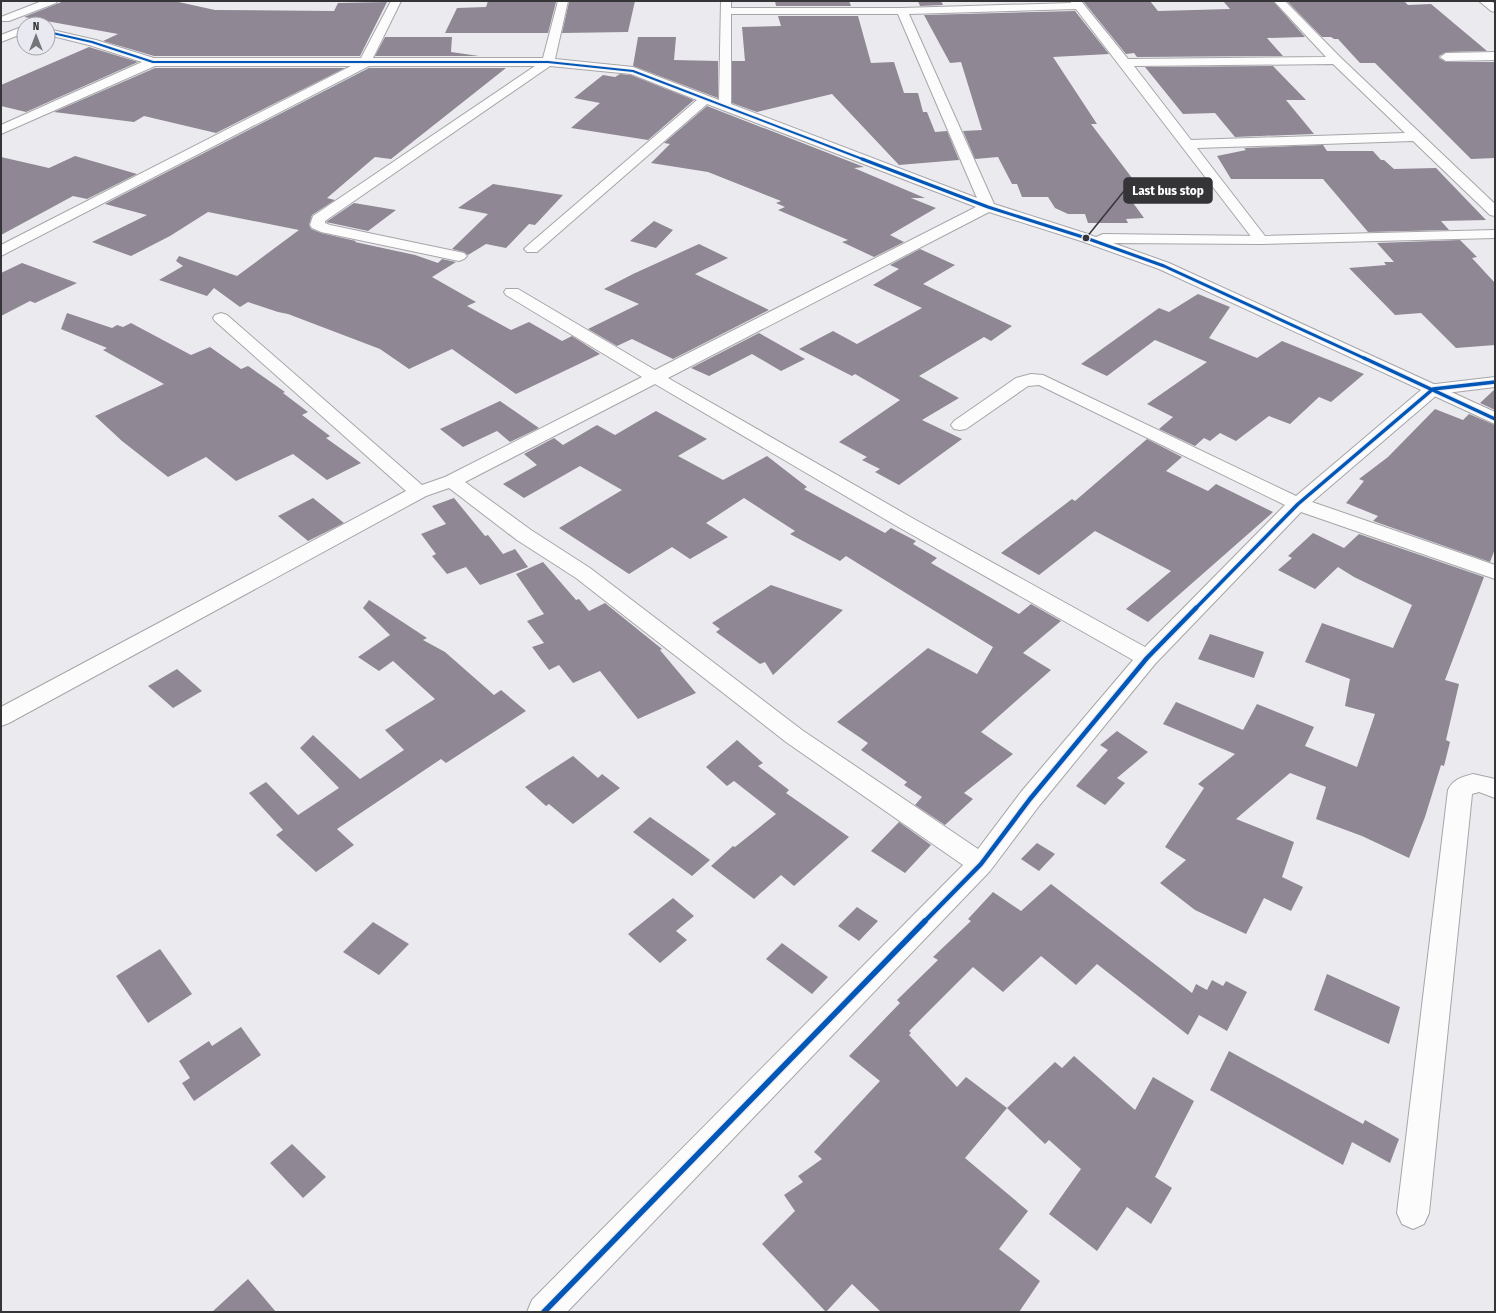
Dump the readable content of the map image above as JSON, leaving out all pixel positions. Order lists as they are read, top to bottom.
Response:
{
  "places": ["Last bus stop"],
  "north": "top"
}
